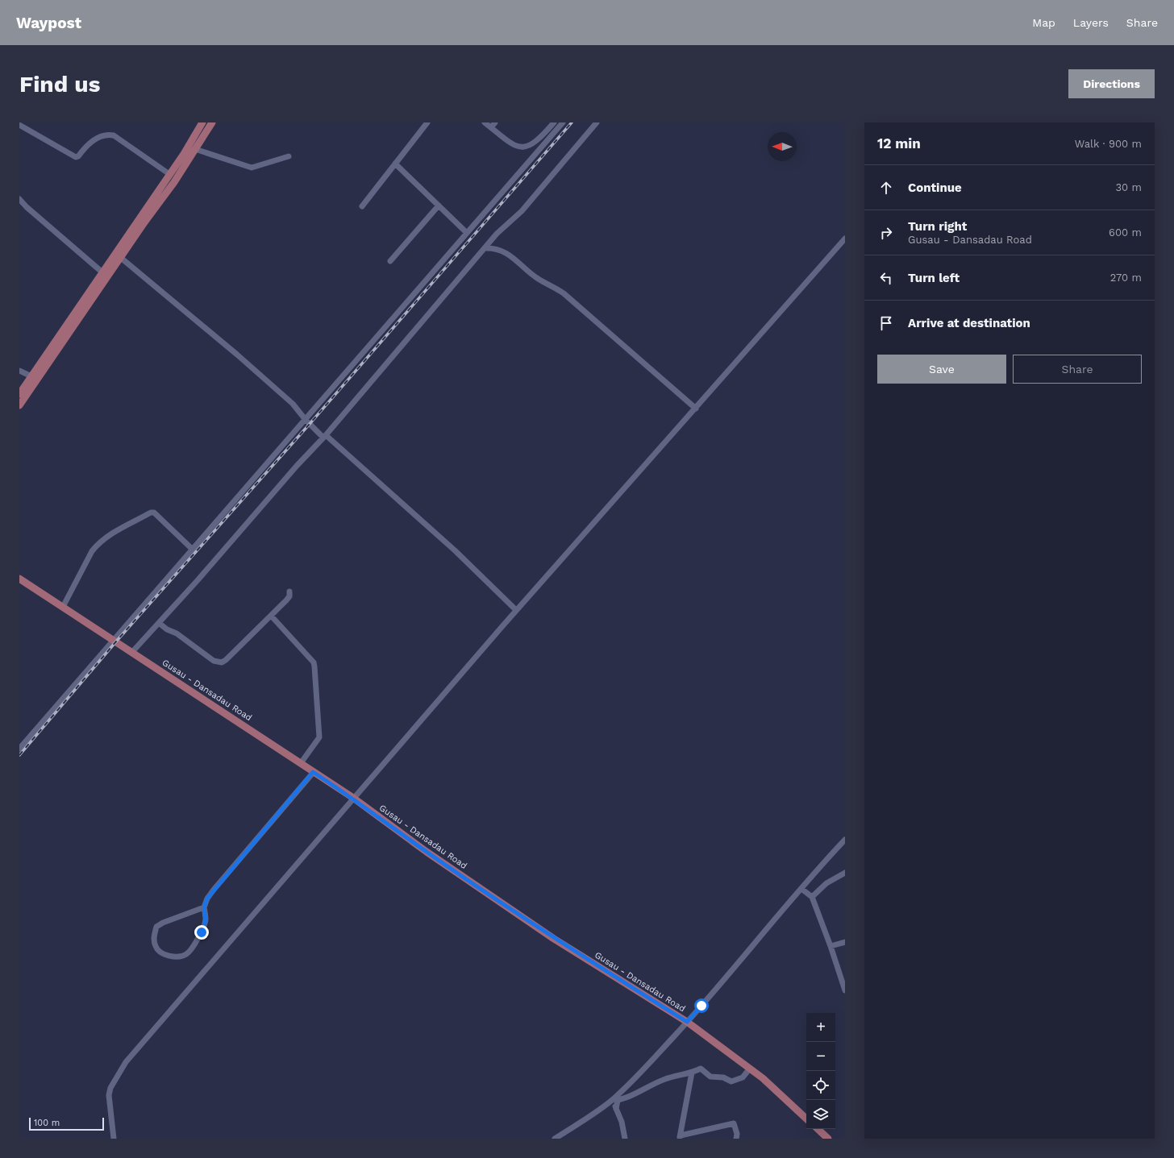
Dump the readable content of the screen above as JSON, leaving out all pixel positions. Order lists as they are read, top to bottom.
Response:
{
  "streets": {
    "main road": ["Gusau - Dansadau Road"]
  },
  "scale_bar": "100 m",
  "north": "left",
  "page": {
    "header": "Waypost",
    "nav": ["Map", "Layers", "Share"],
    "buttons": [
      "Directions",
      ["Save", "Share"]
    ],
    "title": "Find us",
    "heading": ["12 min", "Walk · 900 m"],
    "list": [
      ["Continue", "30 m"],
      ["Turn right", "Gusau - Dansadau Road", "600 m"],
      ["Turn left", "270 m"],
      "Arrive at destination"
    ],
    "map_buttons": ["+", "−"],
    "scale": "100 m"
  }
}
